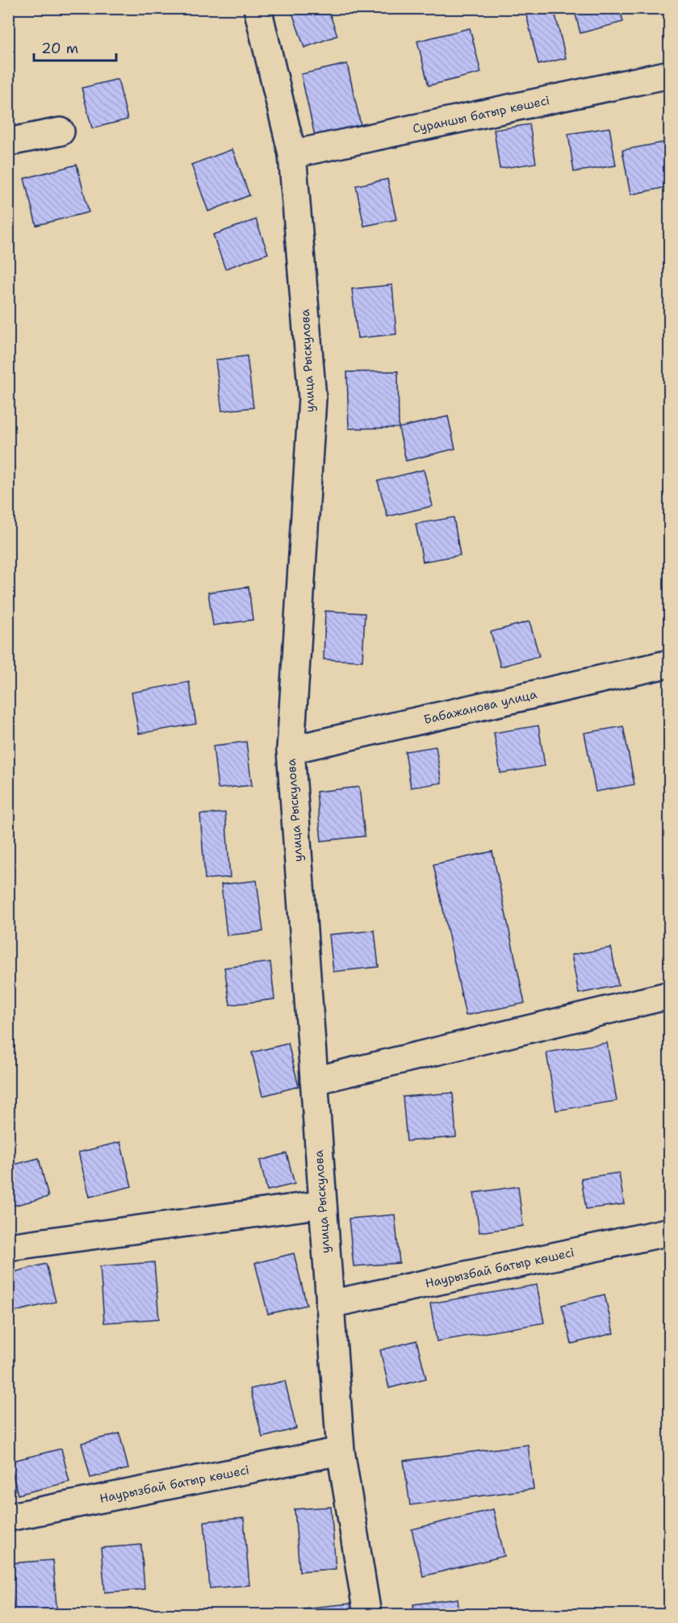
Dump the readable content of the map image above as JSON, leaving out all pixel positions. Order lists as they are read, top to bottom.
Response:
{
  "streets": {
    "street": [
      "Сураншы батыр көшесі",
      "улица Рыскулова",
      "Бабажанова улица",
      "Наурызбай батыр көшесі"
    ]
  },
  "crossings": [
    ["Сураншы батыр көшесі", "улица Рыскулова"],
    ["улица Рыскулова", "Бабажанова улица"],
    ["улица Рыскулова", "Наурызбай батыр көшесі"]
  ],
  "scale_bar": "20 m"
}
